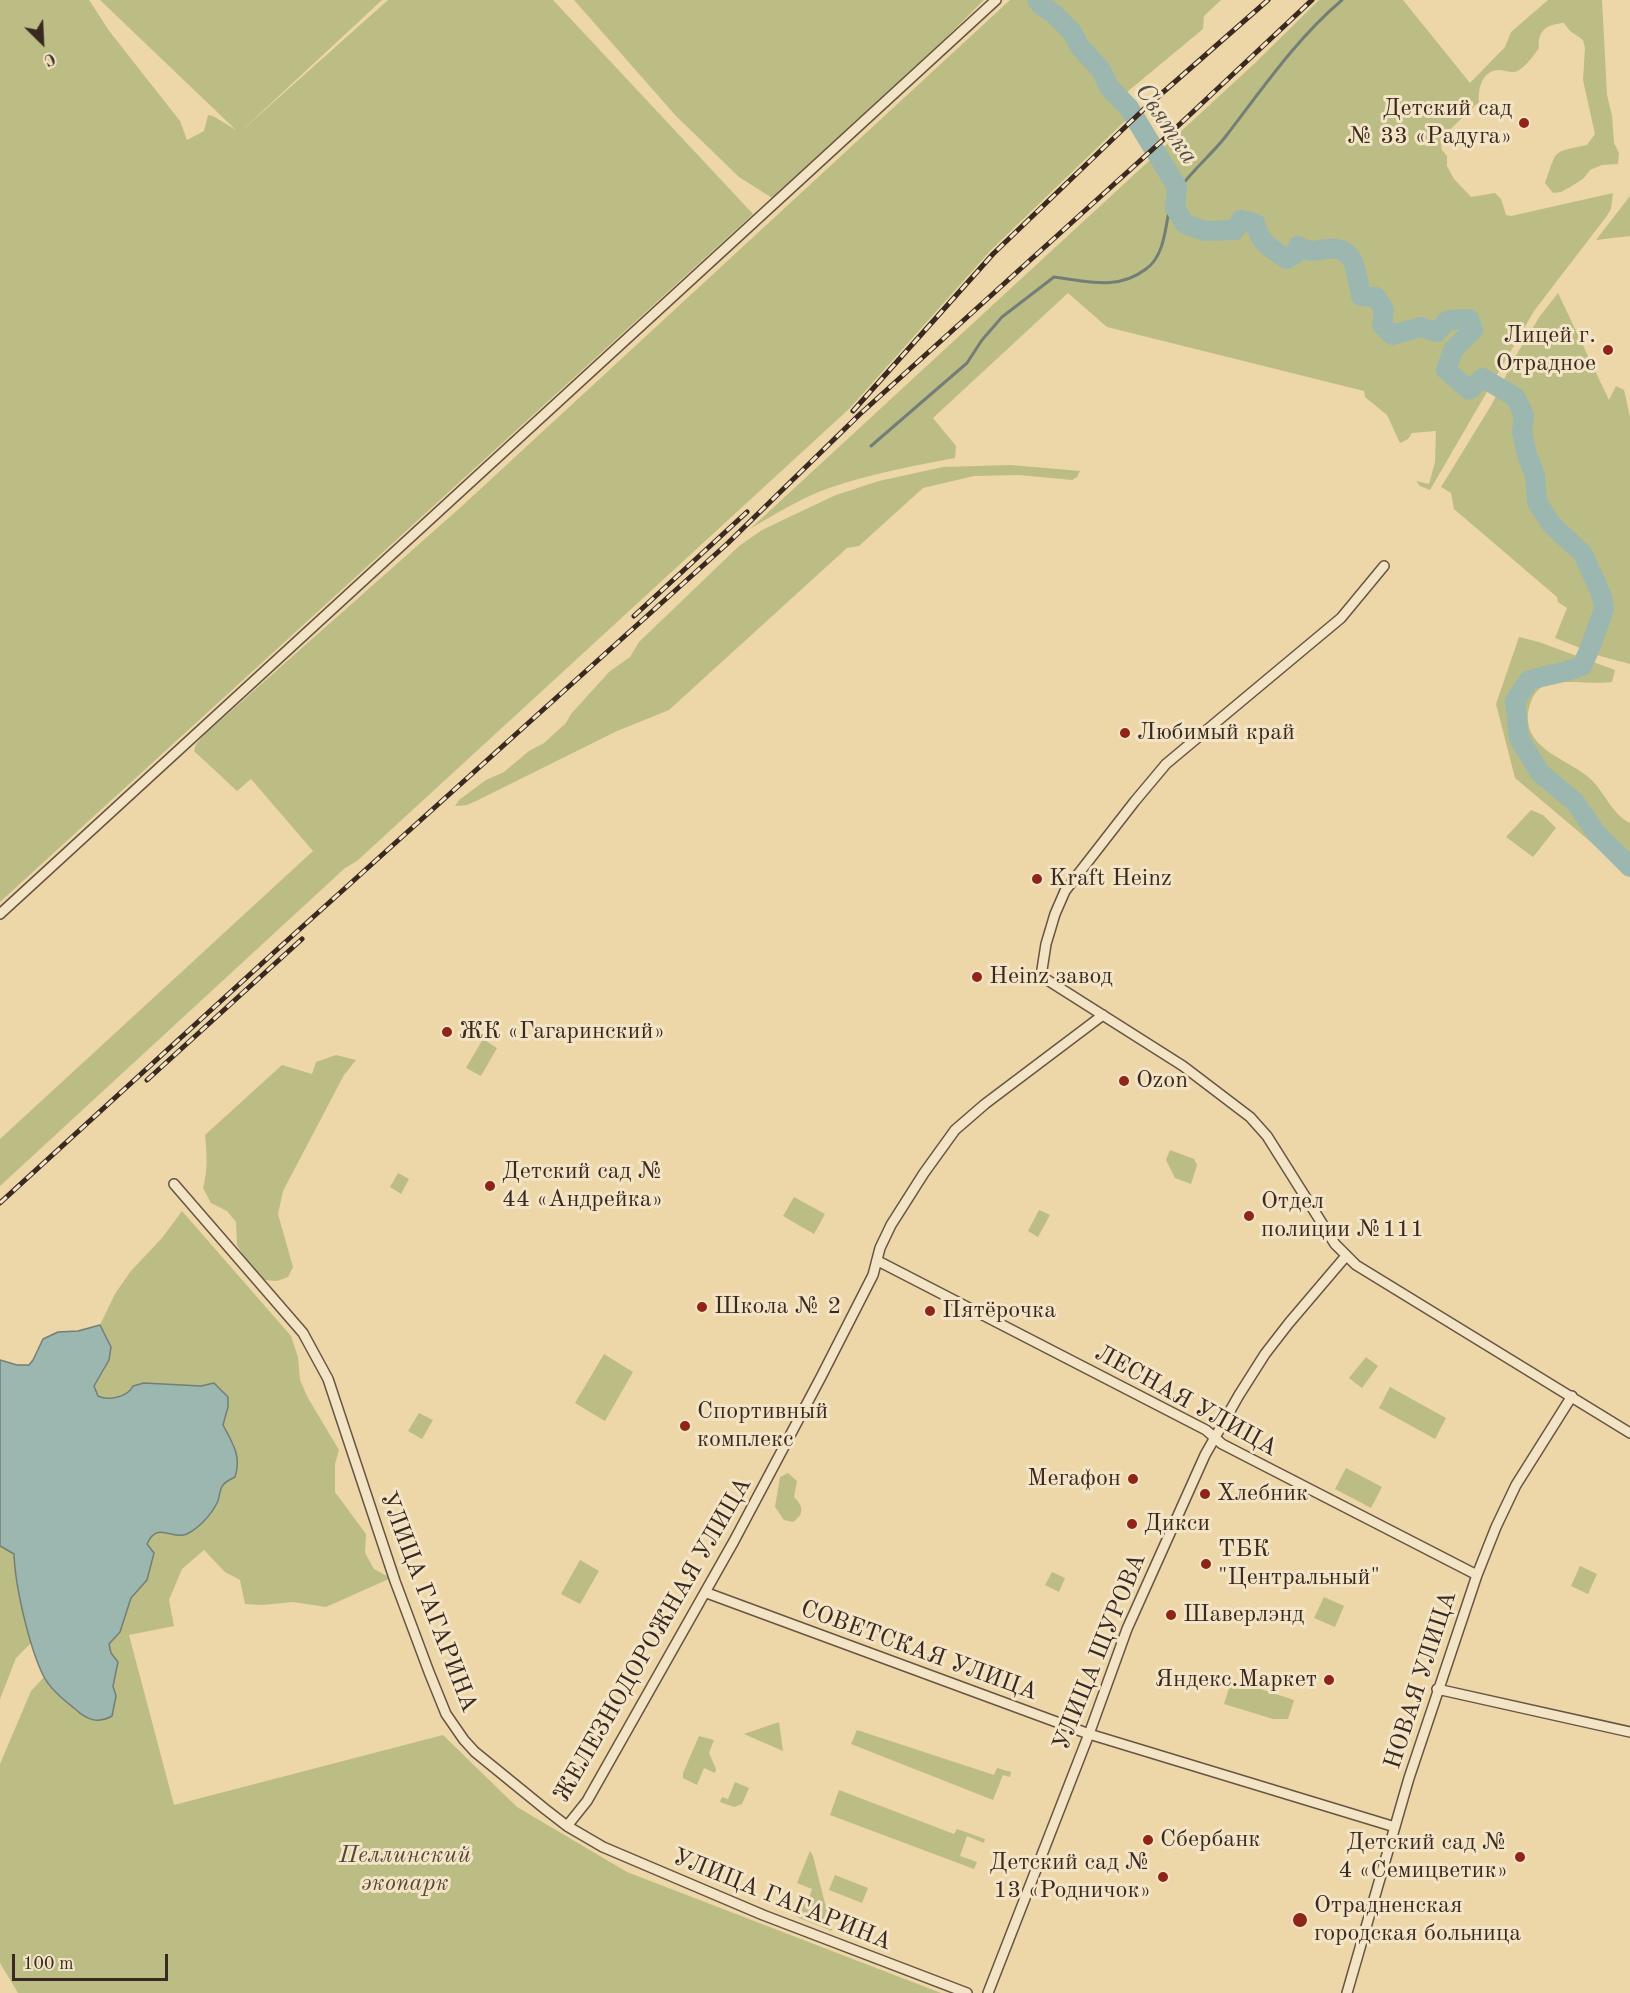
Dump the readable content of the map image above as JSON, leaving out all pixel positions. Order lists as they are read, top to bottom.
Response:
{
  "streets": {
    "street": [
      "ЛЕСНАЯ УЛИЦА",
      "УЛИЦА ГАГАРИНА",
      "ЖЕЛЕЗНОДОРОЖНАЯ УЛИЦА",
      "СОВЕТСКАЯ УЛИЦА",
      "УЛИЦА ЩУРОВА",
      "НОВАЯ УЛИЦА"
    ]
  },
  "crossings": [
    ["ЛЕСНАЯ УЛИЦА", "ЖЕЛЕЗНОДОРОЖНАЯ УЛИЦА"],
    ["ЛЕСНАЯ УЛИЦА", "УЛИЦА ЩУРОВА"],
    ["ЛЕСНАЯ УЛИЦА", "НОВАЯ УЛИЦА"],
    ["УЛИЦА ГАГАРИНА", "ЖЕЛЕЗНОДОРОЖНАЯ УЛИЦА"],
    ["ЖЕЛЕЗНОДОРОЖНАЯ УЛИЦА", "СОВЕТСКАЯ УЛИЦА"],
    ["СОВЕТСКАЯ УЛИЦА", "УЛИЦА ЩУРОВА"],
    ["СОВЕТСКАЯ УЛИЦА", "НОВАЯ УЛИЦА"]
  ],
  "water": ["Святка"],
  "parks": ["Пеллинский экопарк"],
  "places": [
    "Детский сад № 33 «Радуга»",
    "Лицей г. Отрадное",
    "Любимый край",
    "Kraft Heinz",
    "Heinz завод",
    "ЖК «Гагаринский»",
    "Ozon",
    "Детский сад № 44 «Андрейка»",
    "Отдел полиции №111",
    "Школа № 2",
    "Пятёрочка",
    "Спортивный комплекс",
    "Мегафон",
    "Хлебник",
    "Дикси",
    "ТБК \"Центральный\"",
    "Шаверлэнд",
    "Яндекс.Маркет",
    "Сбербанк",
    "Детский сад № 4 «Семицветик»",
    "Детский сад № 13 «Родничок»",
    "Отрадненская городская больница"
  ],
  "scale_bar": "100 m",
  "north": "bottom right"
}
